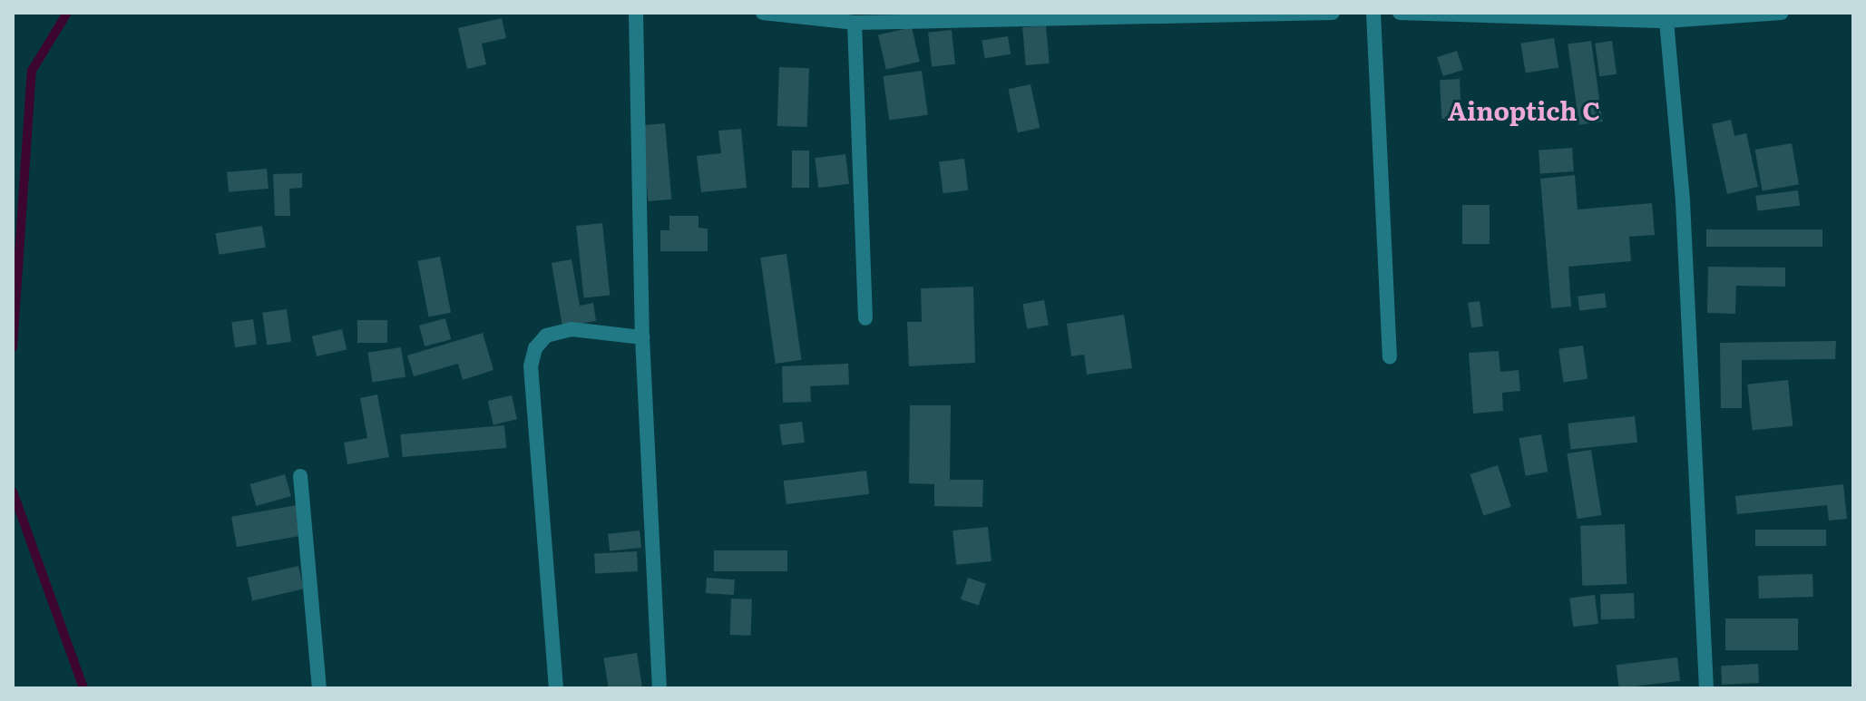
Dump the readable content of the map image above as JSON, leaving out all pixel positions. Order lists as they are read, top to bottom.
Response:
{
  "districts": ["Ainoptich C"]
}
